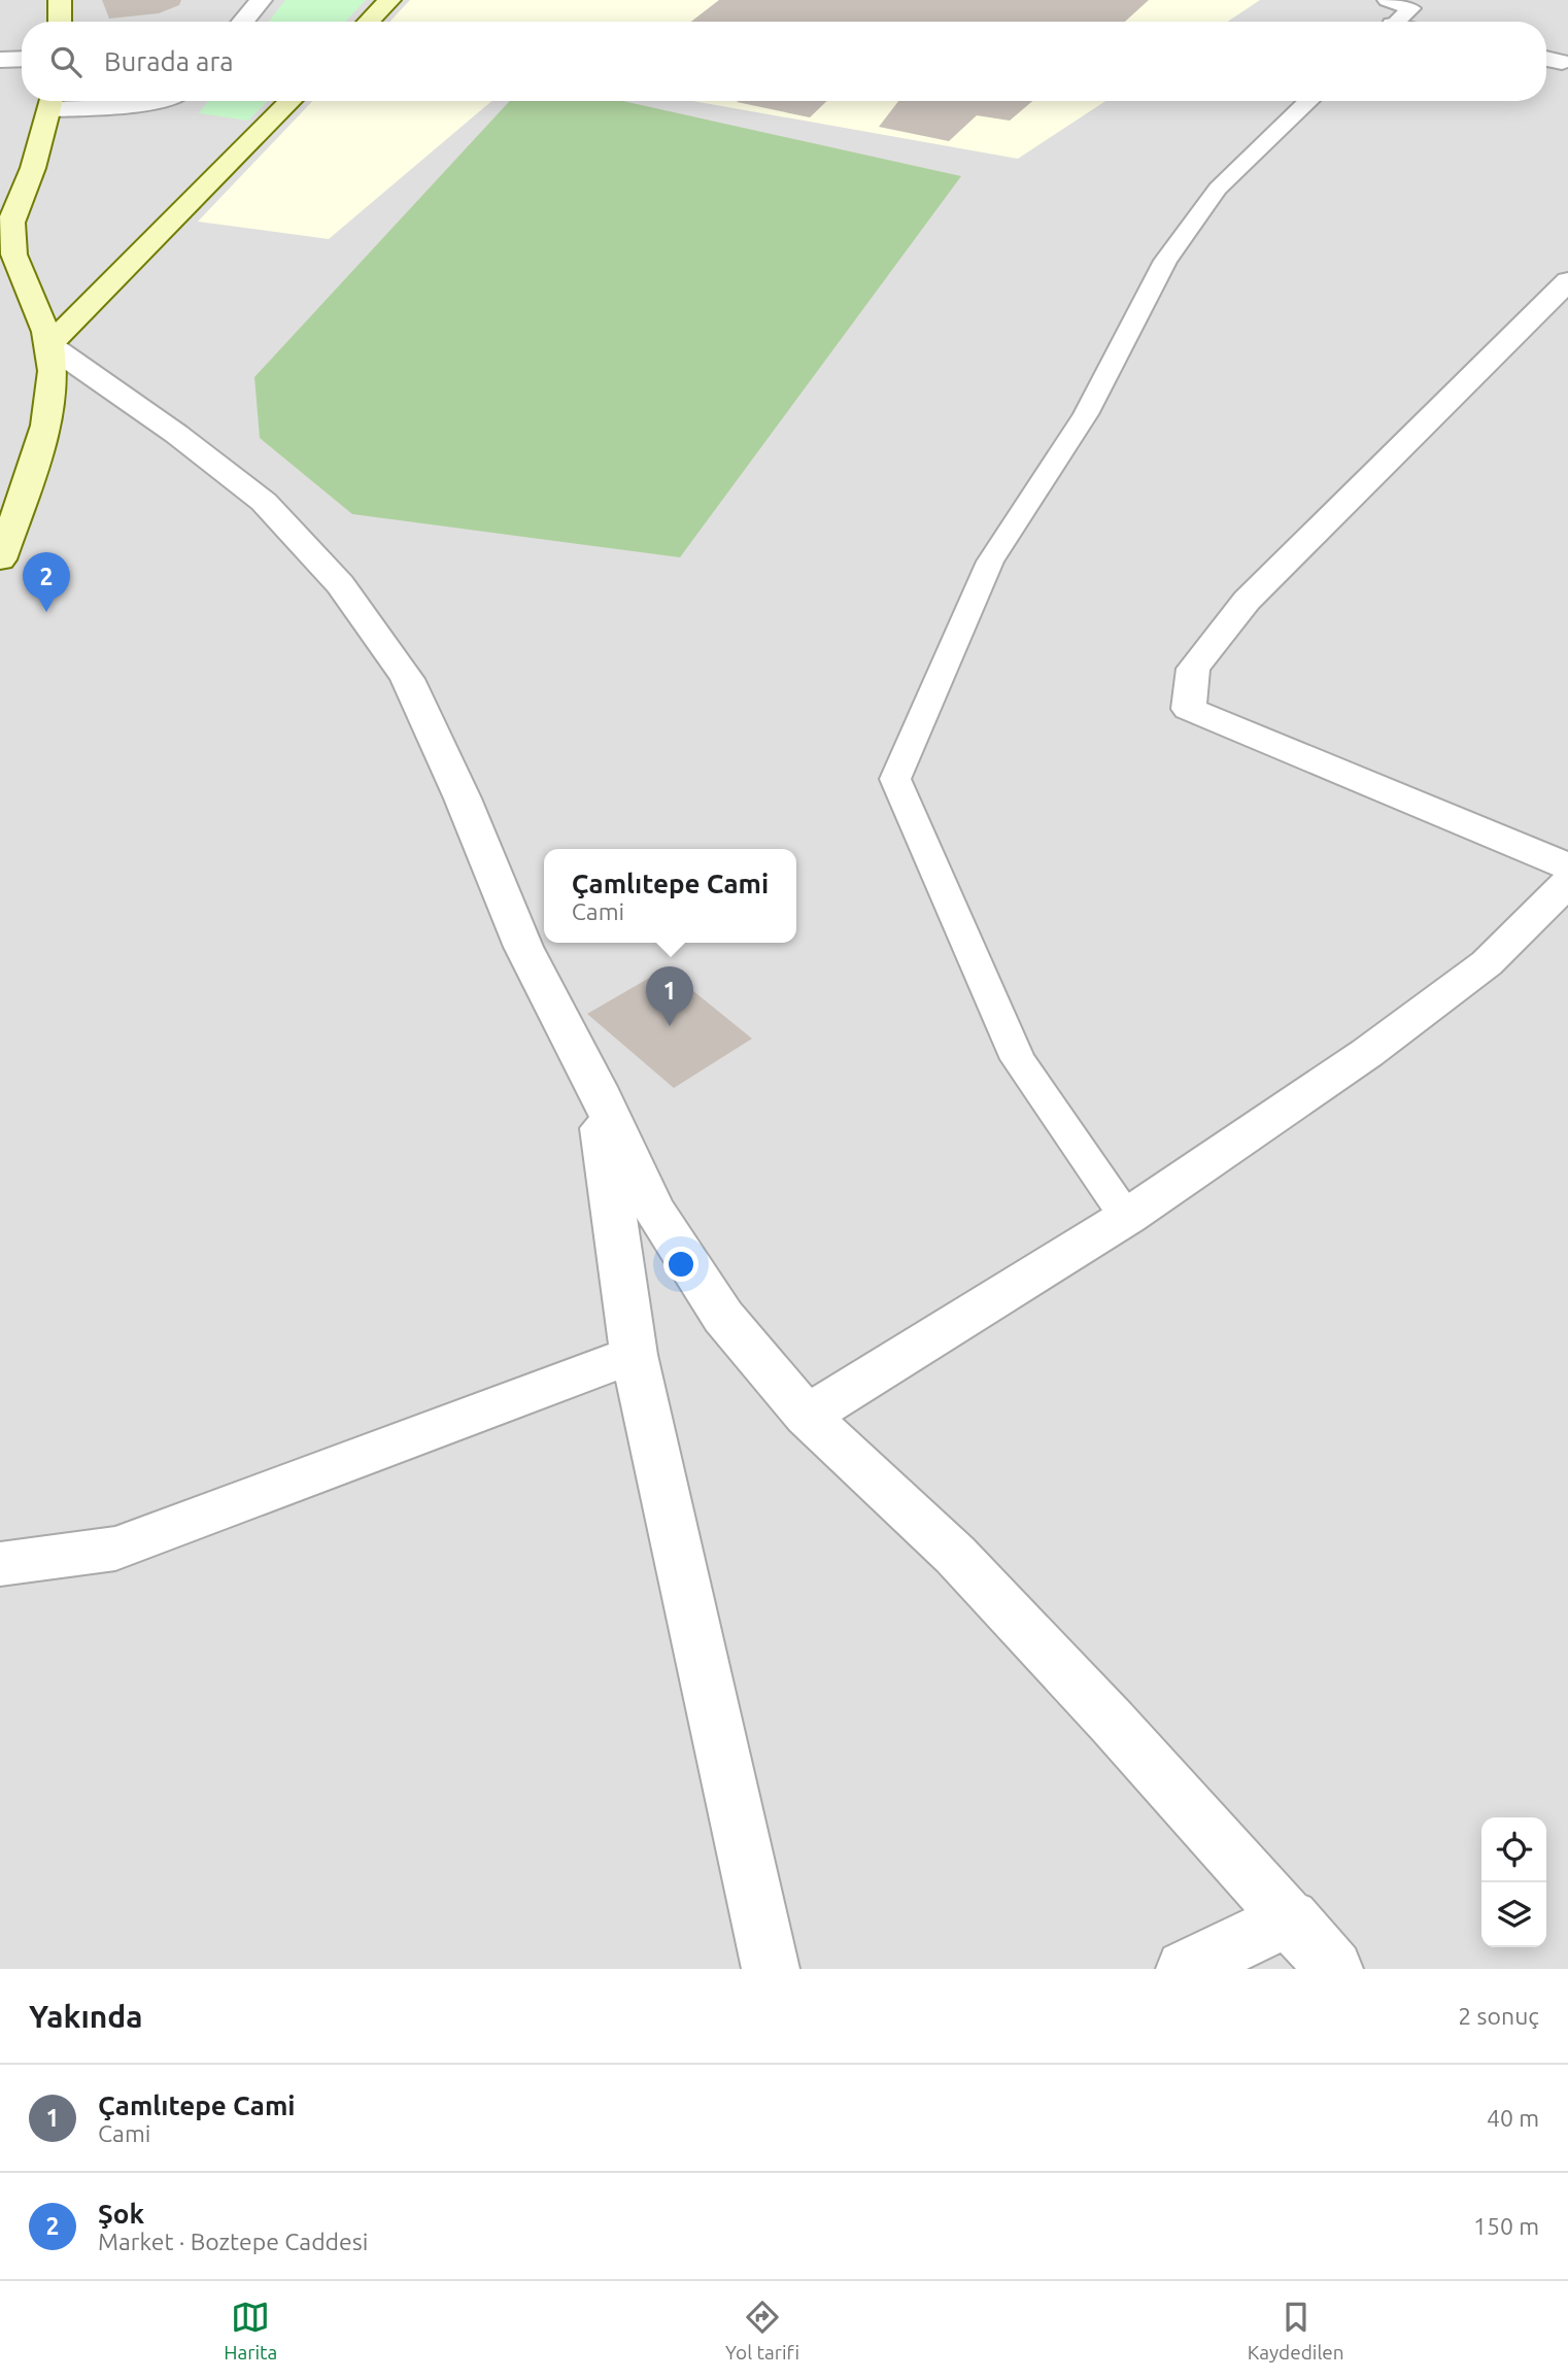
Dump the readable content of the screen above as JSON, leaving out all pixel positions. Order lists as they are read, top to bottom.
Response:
{
  "page": {
    "search": "Burada ara",
    "pins": ["2", "1"],
    "popup": ["Çamlıtepe Cami", "Cami"],
    "heading": ["Yakında", "2 sonuç"],
    "list": [
      {
        "mark": "1",
        "name": "Çamlıtepe Cami",
        "note": "Cami",
        "value": "40 m"
      },
      {
        "mark": "2",
        "name": "Şok",
        "note": "Market · Boztepe Caddesi",
        "value": "150 m"
      }
    ],
    "nav": ["Harita", "Yol tarifi", "Kaydedilen"]
  }
}
